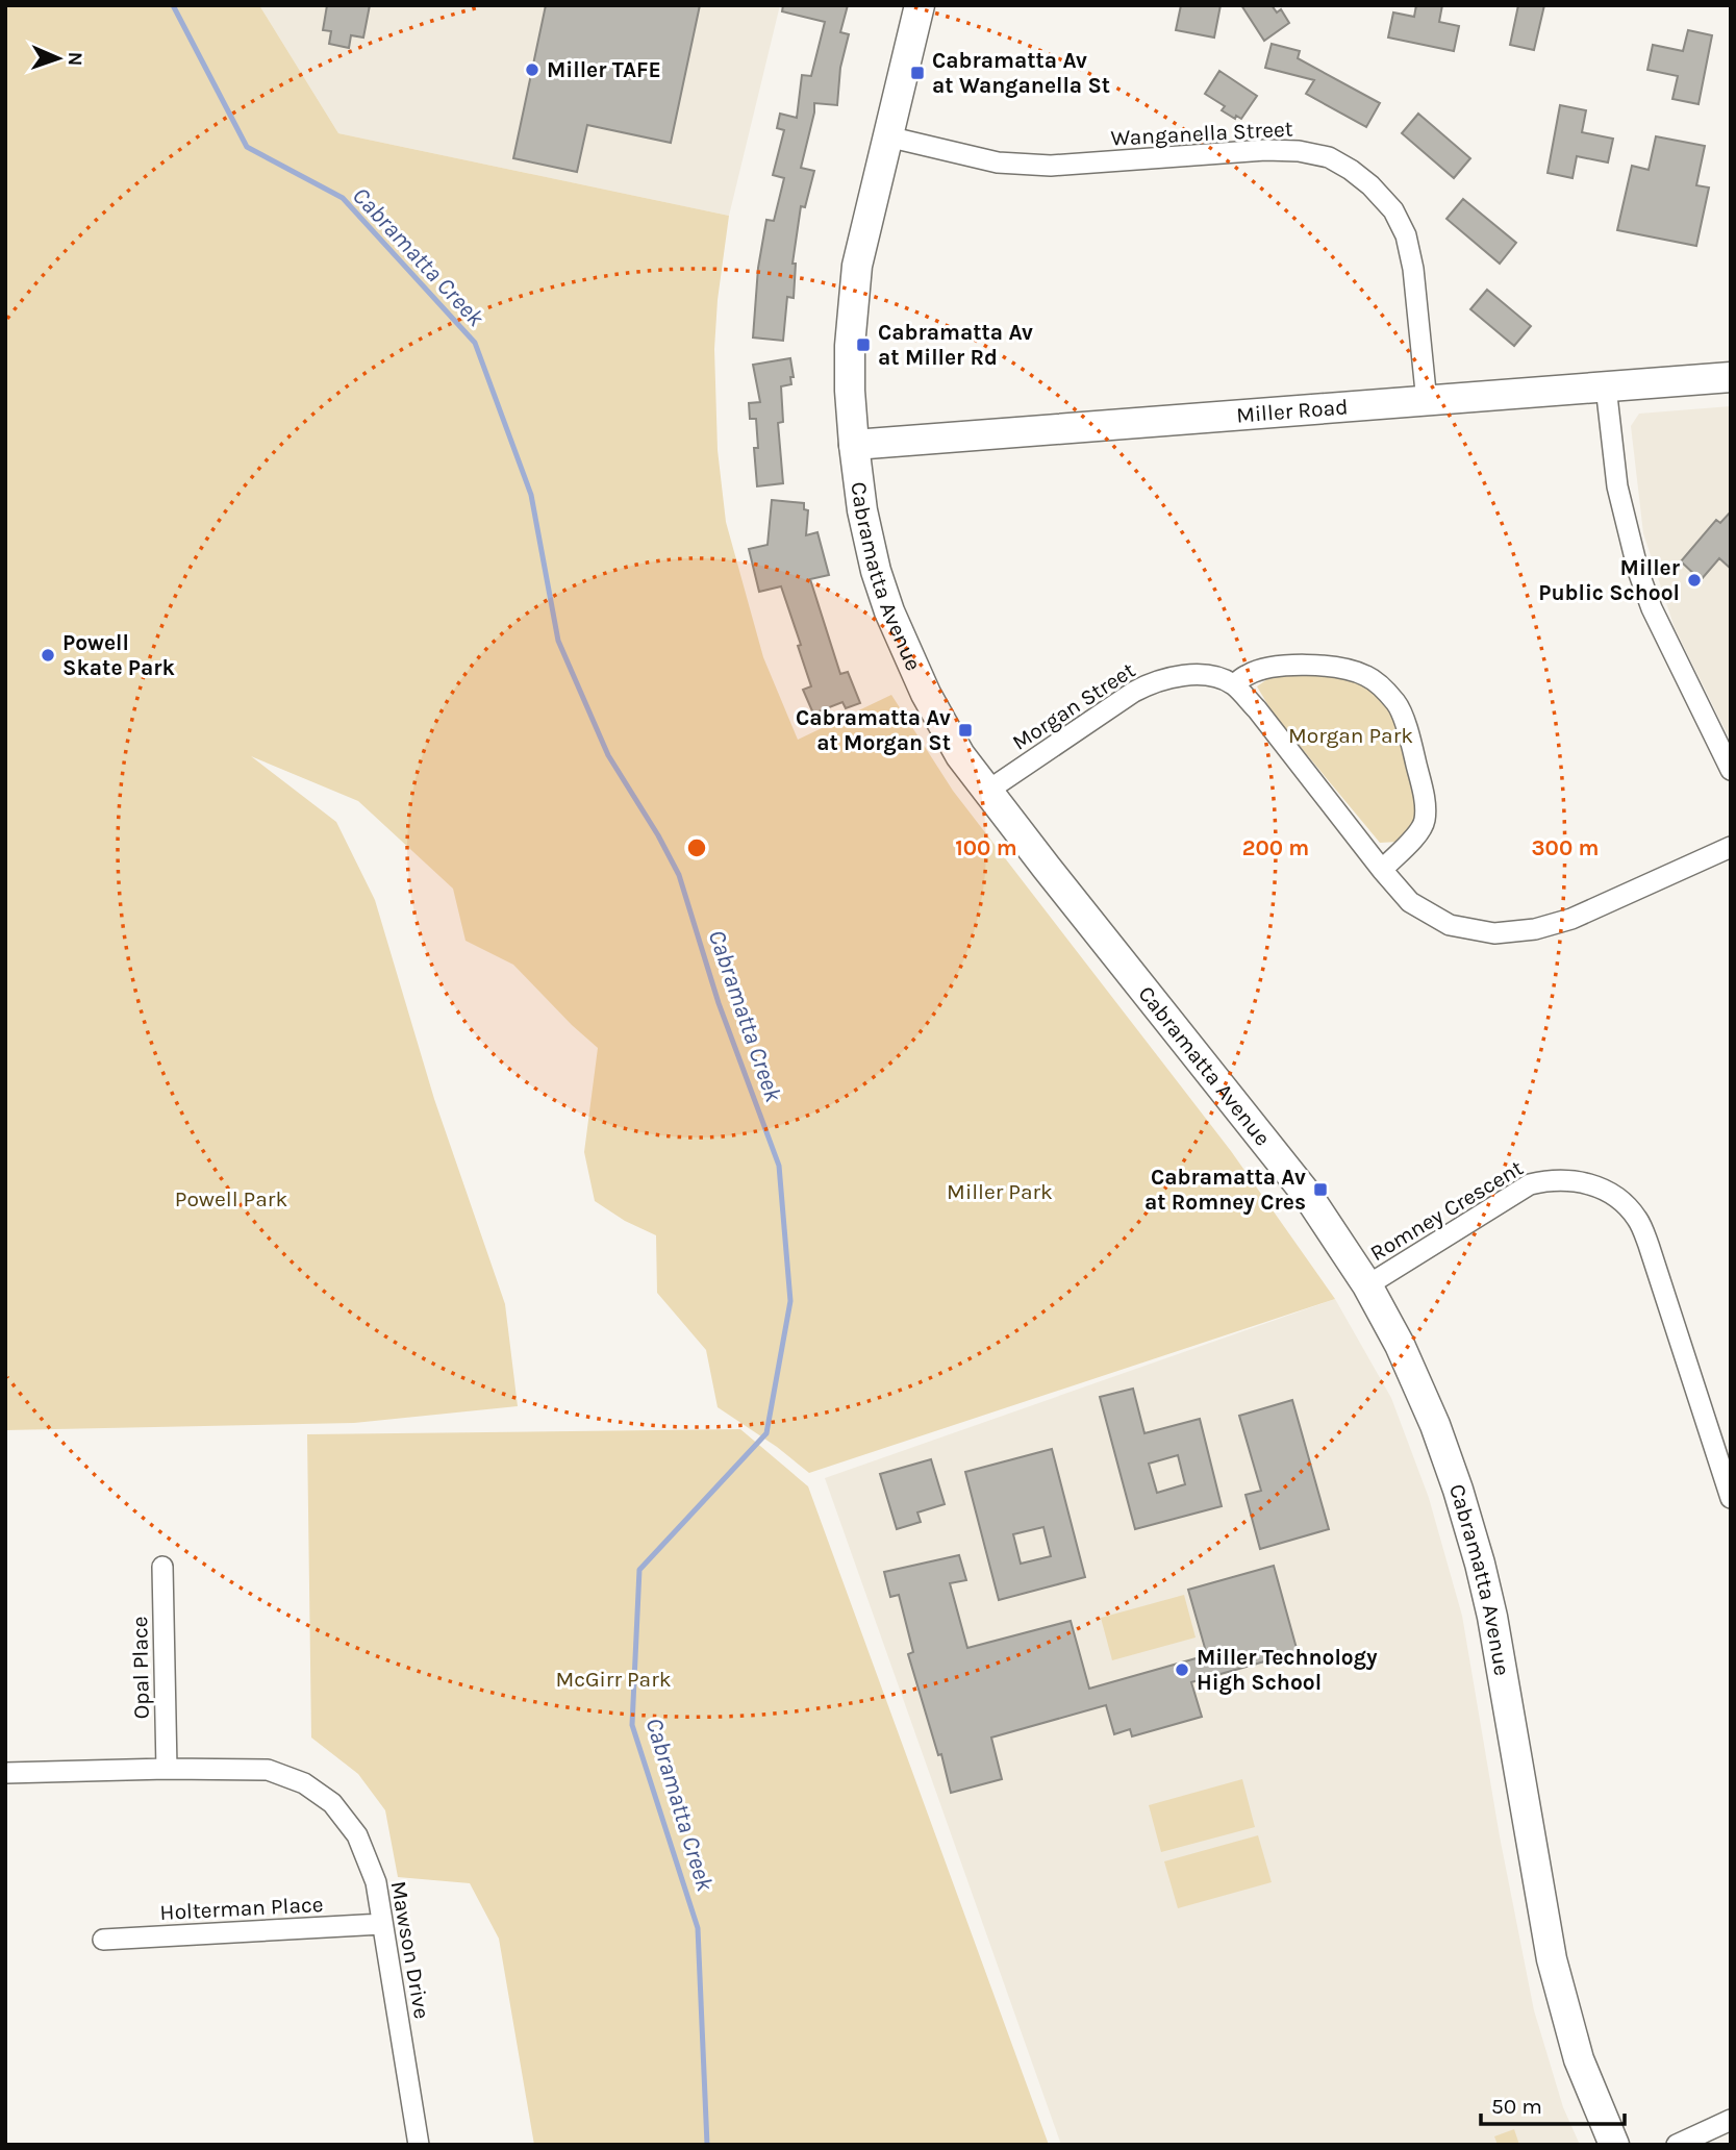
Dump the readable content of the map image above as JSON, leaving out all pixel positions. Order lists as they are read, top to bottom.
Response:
{
  "streets": {
    "street": [
      "Wanganella Street",
      "Miller Road",
      "Cabramatta Avenue",
      "Morgan Street",
      "Romney Crescent",
      "Opal Place",
      "Holterman Place",
      "Mawson Drive"
    ]
  },
  "crossings": [
    ["Wanganella Street", "Miller Road"],
    ["Wanganella Street", "Cabramatta Avenue"],
    ["Miller Road", "Cabramatta Avenue"],
    ["Cabramatta Avenue", "Morgan Street"],
    ["Cabramatta Avenue", "Romney Crescent"],
    ["Opal Place", "Mawson Drive"],
    ["Holterman Place", "Mawson Drive"]
  ],
  "water": ["Cabramatta Creek"],
  "parks": [
    "Morgan Park",
    "Miller Park",
    "Powell Park",
    "McGirr Park"
  ],
  "places": {
    "other": [
      "Miller TAFE",
      "Miller Public School",
      "Powell Skate Park",
      "Miller Technology High School"
    ],
    "transit": [
      "Cabramatta Av at Wanganella St",
      "Cabramatta Av at Miller Rd",
      "Cabramatta Av at Morgan St",
      "Cabramatta Av at Romney Cres"
    ]
  },
  "scale_bar": "50 m",
  "north": "right",
  "rings": ["100 m", "200 m", "300 m"]
}
